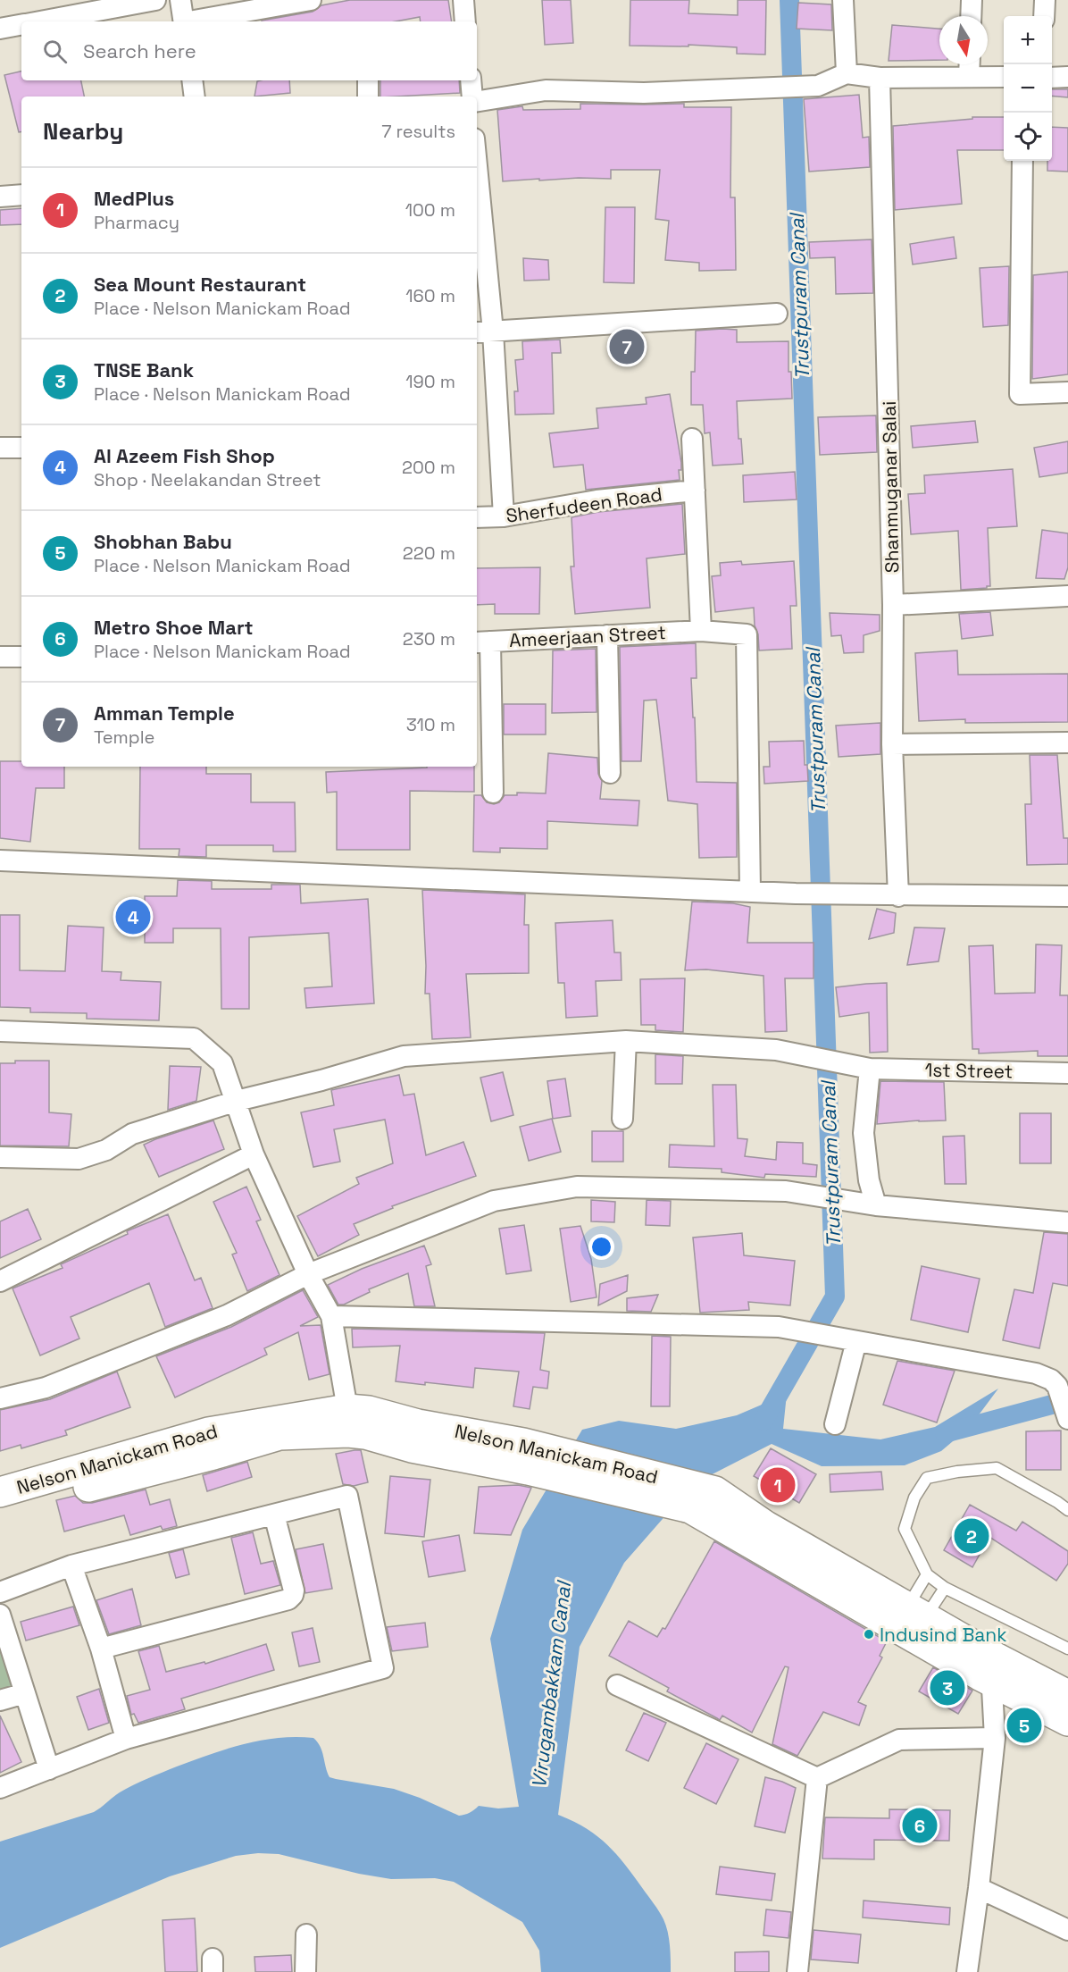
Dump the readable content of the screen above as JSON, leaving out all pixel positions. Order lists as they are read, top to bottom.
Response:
{
  "streets": {
    "main road": ["Nelson Manickam Road"],
    "street": [
      "Shanmuganar Salai",
      "Sherfudeen Road",
      "Ameerjaan Street",
      "1st Street"
    ]
  },
  "water": ["Trustpuram Canal", "Virugambakkam Canal"],
  "places": ["Indusind Bank"],
  "north": "bottom",
  "page": {
    "map_buttons": ["+", "−"],
    "search": "Search here",
    "heading": ["Nearby", "7 results"],
    "list": [
      {
        "mark": "1",
        "name": "MedPlus",
        "note": "Pharmacy",
        "value": "100 m"
      },
      {
        "mark": "2",
        "name": "Sea Mount Restaurant",
        "note": "Place · Nelson Manickam Road",
        "value": "160 m"
      },
      {
        "mark": "3",
        "name": "TNSE Bank",
        "note": "Place · Nelson Manickam Road",
        "value": "190 m"
      },
      {
        "mark": "4",
        "name": "Al Azeem Fish Shop",
        "note": "Shop · Neelakandan Street",
        "value": "200 m"
      },
      {
        "mark": "5",
        "name": "Shobhan Babu",
        "note": "Place · Nelson Manickam Road",
        "value": "220 m"
      },
      {
        "mark": "6",
        "name": "Metro Shoe Mart",
        "note": "Place · Nelson Manickam Road",
        "value": "230 m"
      },
      {
        "mark": "7",
        "name": "Amman Temple",
        "note": "Temple",
        "value": "310 m"
      }
    ],
    "pins": [
      "7",
      "4",
      "1",
      "2",
      "3",
      "5",
      "6"
    ]
  }
}
